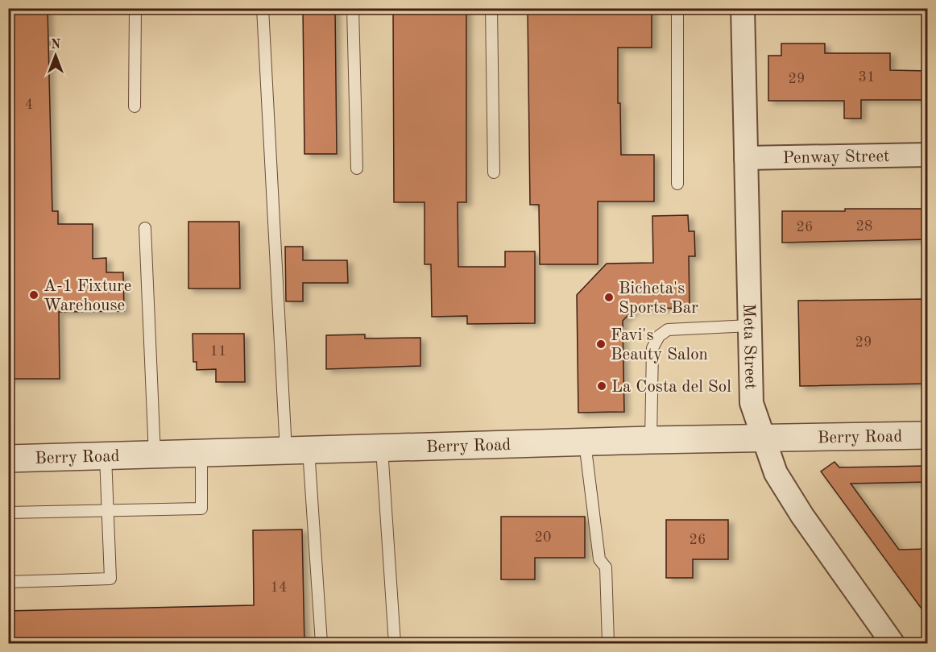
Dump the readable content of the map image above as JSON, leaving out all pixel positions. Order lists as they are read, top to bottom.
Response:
{
  "streets": {
    "street": ["Penway Street", "Meta Street", "Berry Road"]
  },
  "crossings": [
    ["Penway Street", "Meta Street"],
    ["Meta Street", "Berry Road"]
  ],
  "places": [
    "A-1 Fixture Warehouse",
    "Bicheta's Sports Bar",
    "Favi's Beauty Salon",
    "La Costa del Sol"
  ],
  "house_numbers": [
    "31",
    "29",
    "4",
    "28",
    "26",
    "29",
    "11",
    "20",
    "26",
    "14"
  ],
  "north": "top"
}
